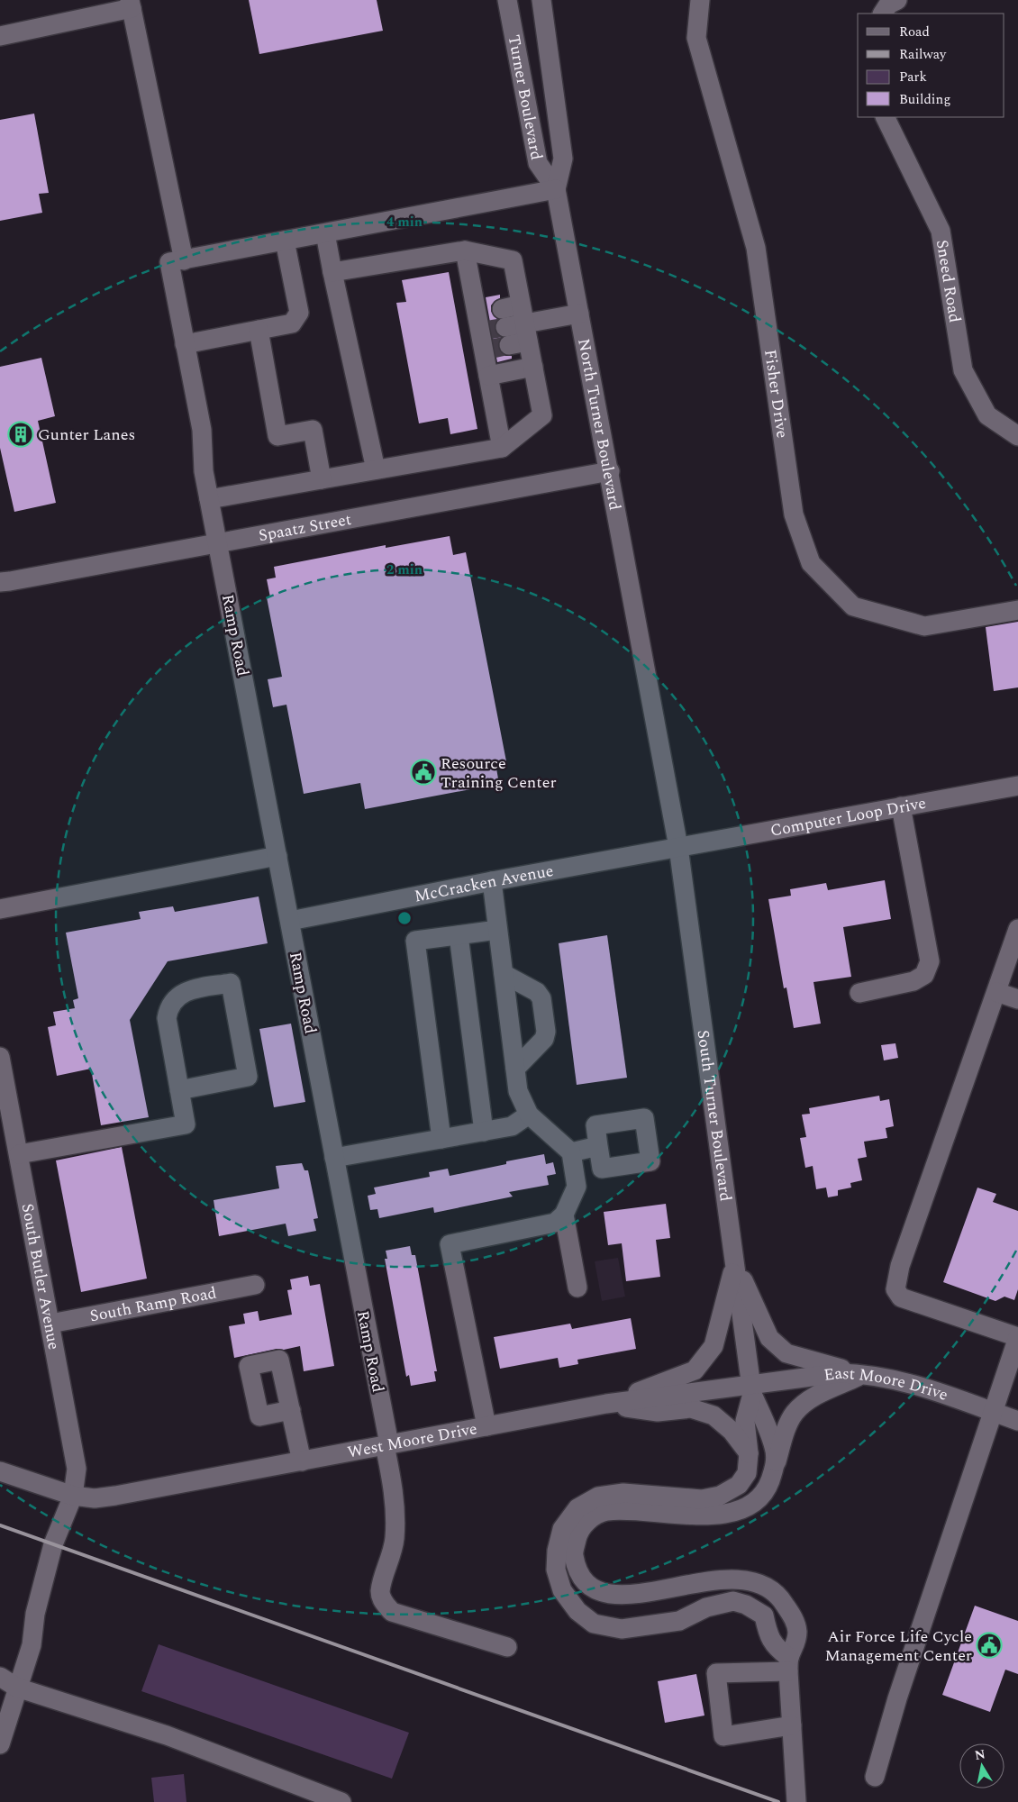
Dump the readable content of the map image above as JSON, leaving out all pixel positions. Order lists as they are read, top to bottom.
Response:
{
  "streets": {
    "street": [
      "Turner Boulevard",
      "Sneed Road",
      "Fisher Drive",
      "North Turner Boulevard",
      "Spaatz Street",
      "Ramp Road",
      "Computer Loop Drive",
      "McCracken Avenue",
      "South Turner Boulevard",
      "South Butler Avenue",
      "South Ramp Road",
      "East Moore Drive",
      "West Moore Drive"
    ]
  },
  "crossings": [
    ["Turner Boulevard", "North Turner Boulevard"],
    ["North Turner Boulevard", "Spaatz Street"],
    ["North Turner Boulevard", "Computer Loop Drive"],
    ["North Turner Boulevard", "McCracken Avenue"],
    ["North Turner Boulevard", "South Turner Boulevard"],
    ["Spaatz Street", "Ramp Road"],
    ["Ramp Road", "McCracken Avenue"],
    ["Ramp Road", "West Moore Drive"],
    ["Computer Loop Drive", "McCracken Avenue"],
    ["Computer Loop Drive", "South Turner Boulevard"],
    ["McCracken Avenue", "South Turner Boulevard"],
    ["South Turner Boulevard", "East Moore Drive"],
    ["South Turner Boulevard", "West Moore Drive"],
    ["South Butler Avenue", "South Ramp Road"],
    ["South Butler Avenue", "West Moore Drive"],
    ["East Moore Drive", "West Moore Drive"]
  ],
  "places": {
    "building": ["Gunter Lanes"],
    "public building": ["Resource Training Center", "Air Force Life Cycle Management Center"]
  },
  "legend": [
    "Road",
    "Railway",
    "Park",
    "Building"
  ],
  "north": "top",
  "rings": ["4 min", "2 min"]
}
